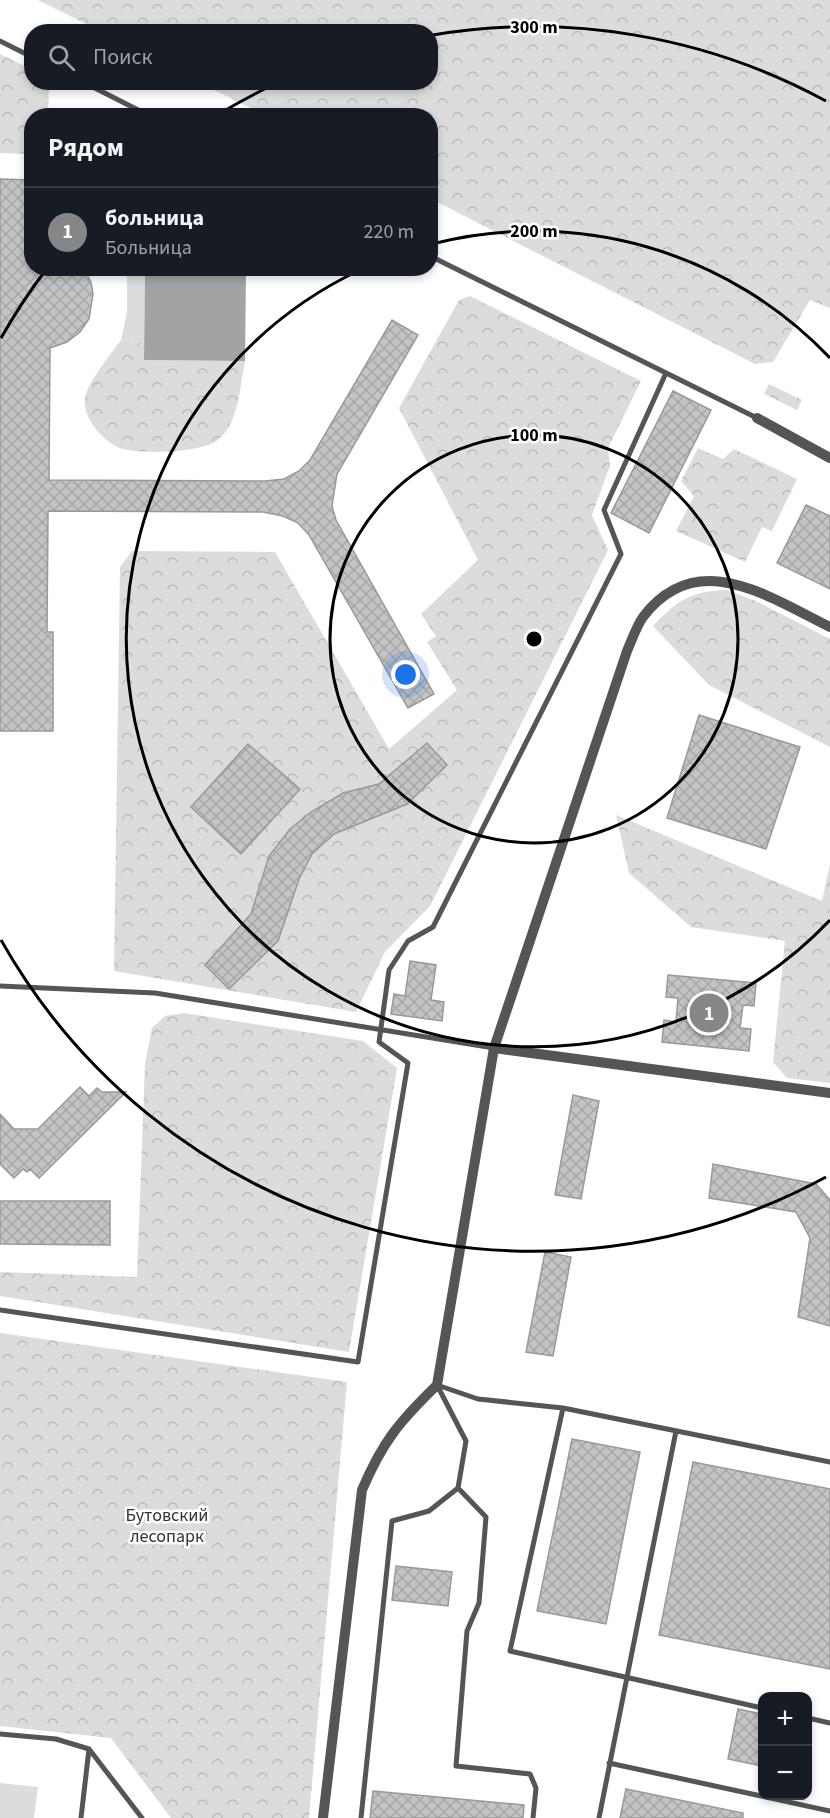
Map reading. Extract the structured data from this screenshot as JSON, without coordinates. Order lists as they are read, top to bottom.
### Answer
{
  "parks": ["Бутовский лесопарк"],
  "page": {
    "search": "Поиск",
    "heading": "Рядом",
    "list": [
      {
        "mark": "1",
        "name": "больница",
        "note": "Больница",
        "value": "220 m"
      }
    ],
    "pins": "1",
    "map_buttons": ["+", "−"]
  },
  "rings": ["300 m", "200 m", "100 m"]
}
